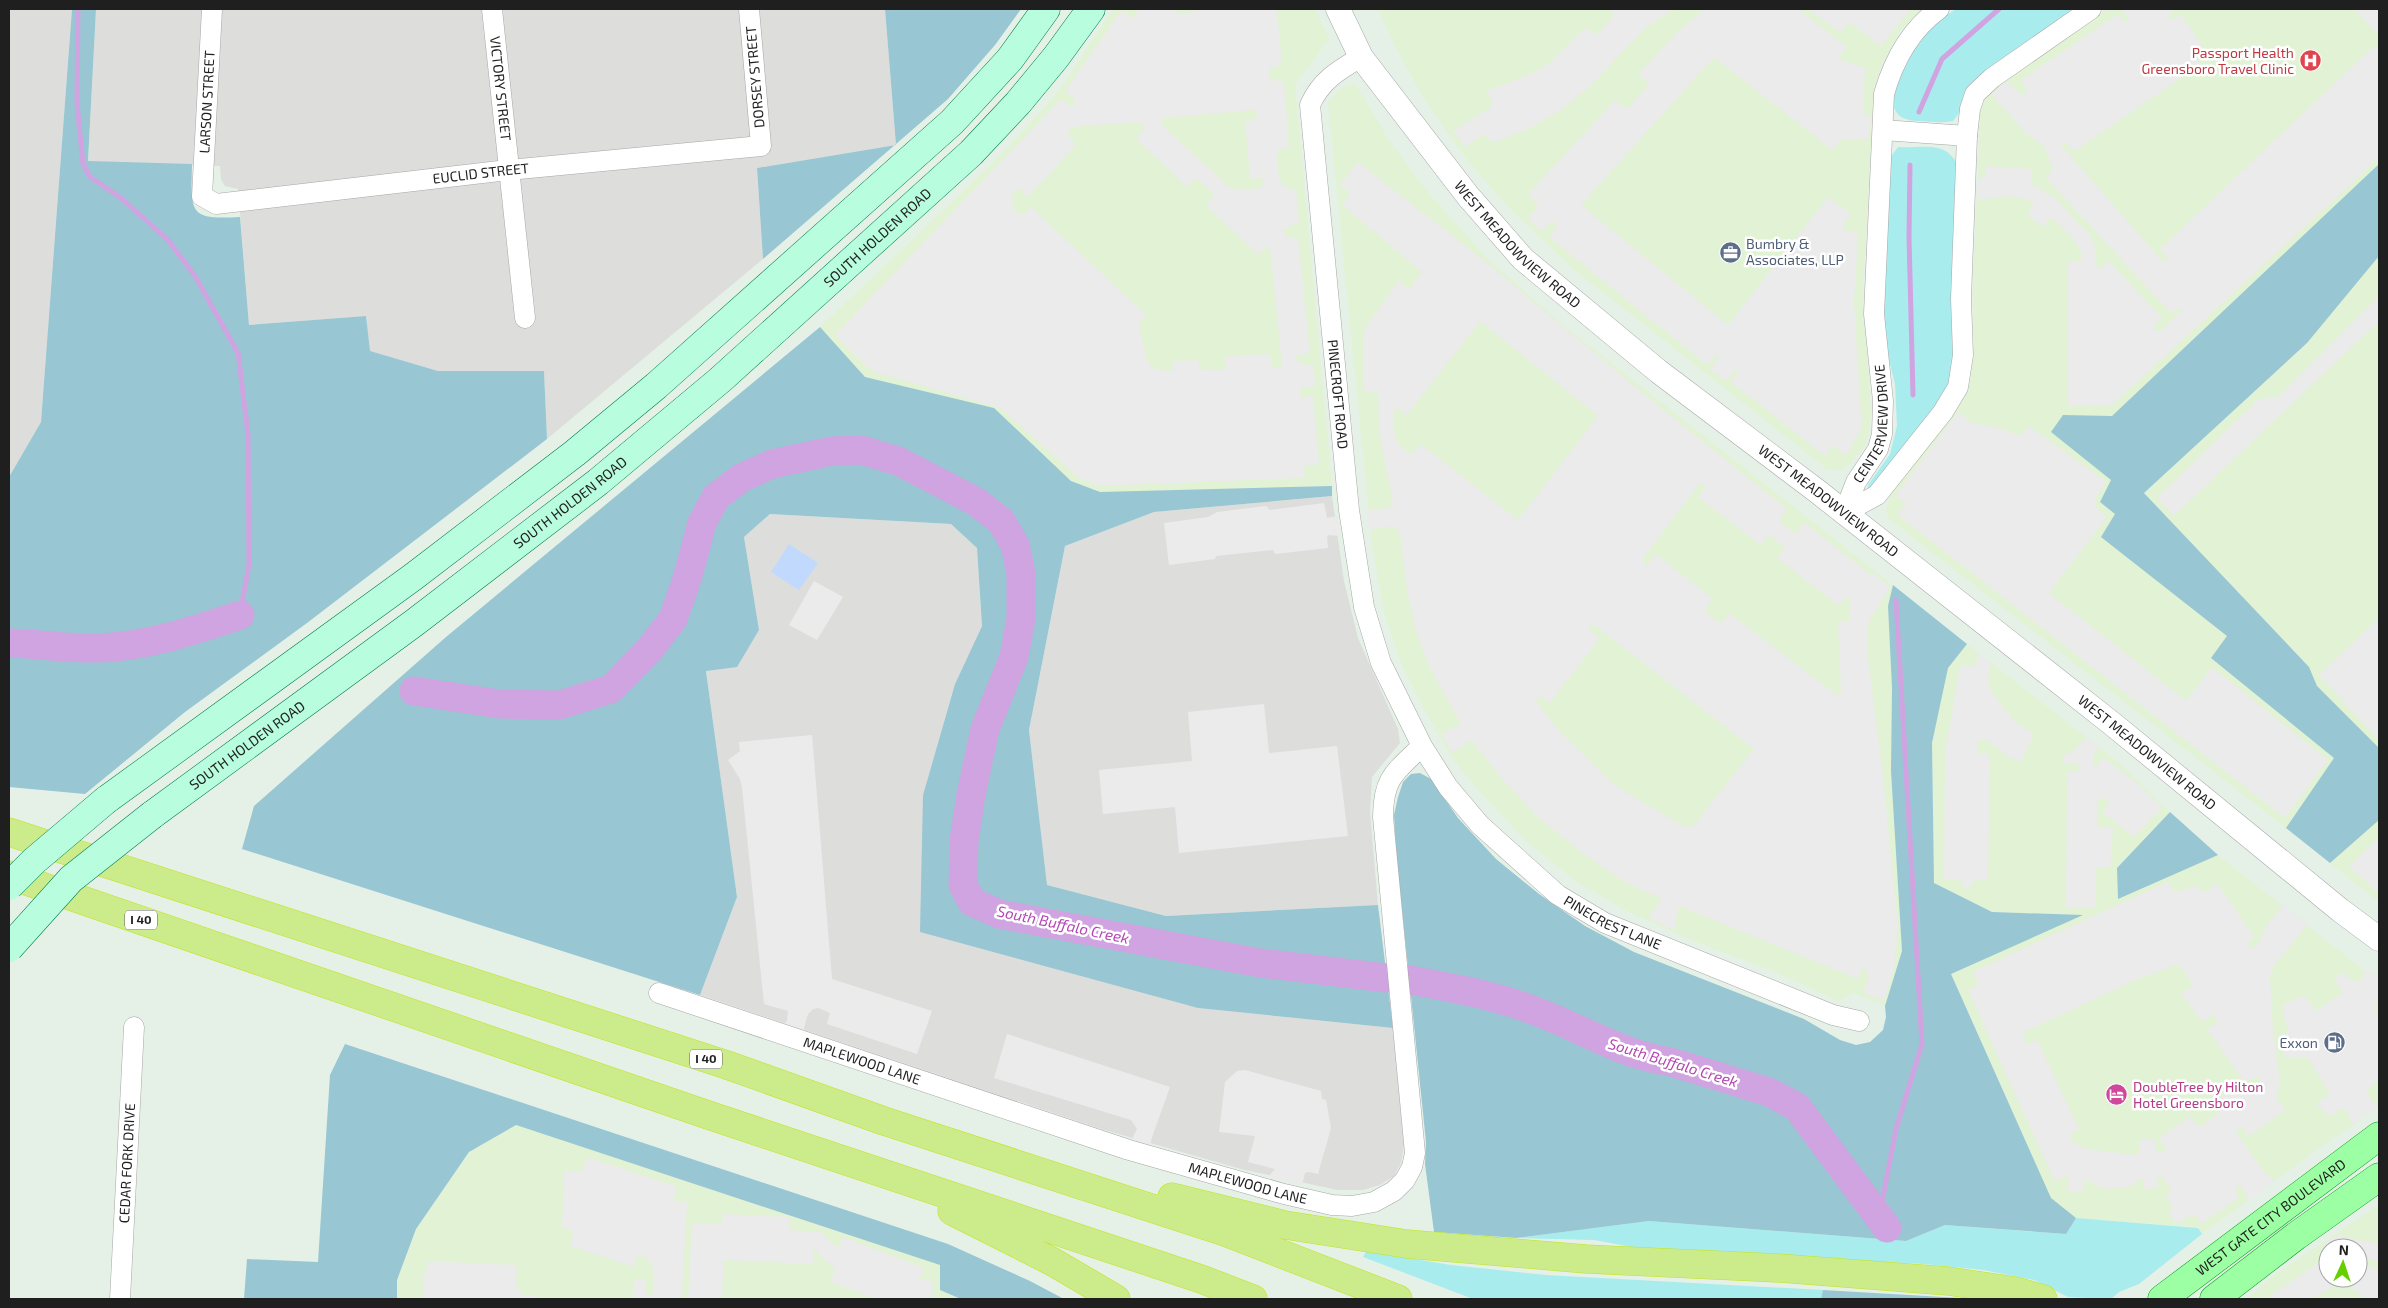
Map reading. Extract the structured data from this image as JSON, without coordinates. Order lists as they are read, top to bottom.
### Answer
{
  "streets": {
    "highway": ["I 40"],
    "main road": ["SOUTH HOLDEN ROAD", "WEST GATE CITY BOULEVARD"],
    "street": [
      "DORSEY STREET",
      "VICTORY STREET",
      "LARSON STREET",
      "EUCLID STREET",
      "WEST MEADOWVIEW ROAD",
      "PINECROFT ROAD",
      "CENTERVIEW DRIVE",
      "PINECREST LANE",
      "MAPLEWOOD LANE",
      "CEDAR FORK DRIVE"
    ]
  },
  "crossings": [
    ["DORSEY STREET", "EUCLID STREET"],
    ["VICTORY STREET", "EUCLID STREET"],
    ["LARSON STREET", "EUCLID STREET"],
    ["WEST MEADOWVIEW ROAD", "PINECROFT ROAD"],
    ["WEST MEADOWVIEW ROAD", "CENTERVIEW DRIVE"],
    ["PINECROFT ROAD", "PINECREST LANE"],
    ["PINECROFT ROAD", "MAPLEWOOD LANE"],
    ["PINECREST LANE", "MAPLEWOOD LANE"]
  ],
  "water": ["South Buffalo Creek"],
  "places": {
    "hospital": ["Passport Health Greensboro Travel Clinic"],
    "office": ["Bumbry & Associates, LLP"],
    "fuel station": ["Exxon"],
    "hotel": ["DoubleTree by Hilton Hotel Greensboro"]
  },
  "north": "top"
}
